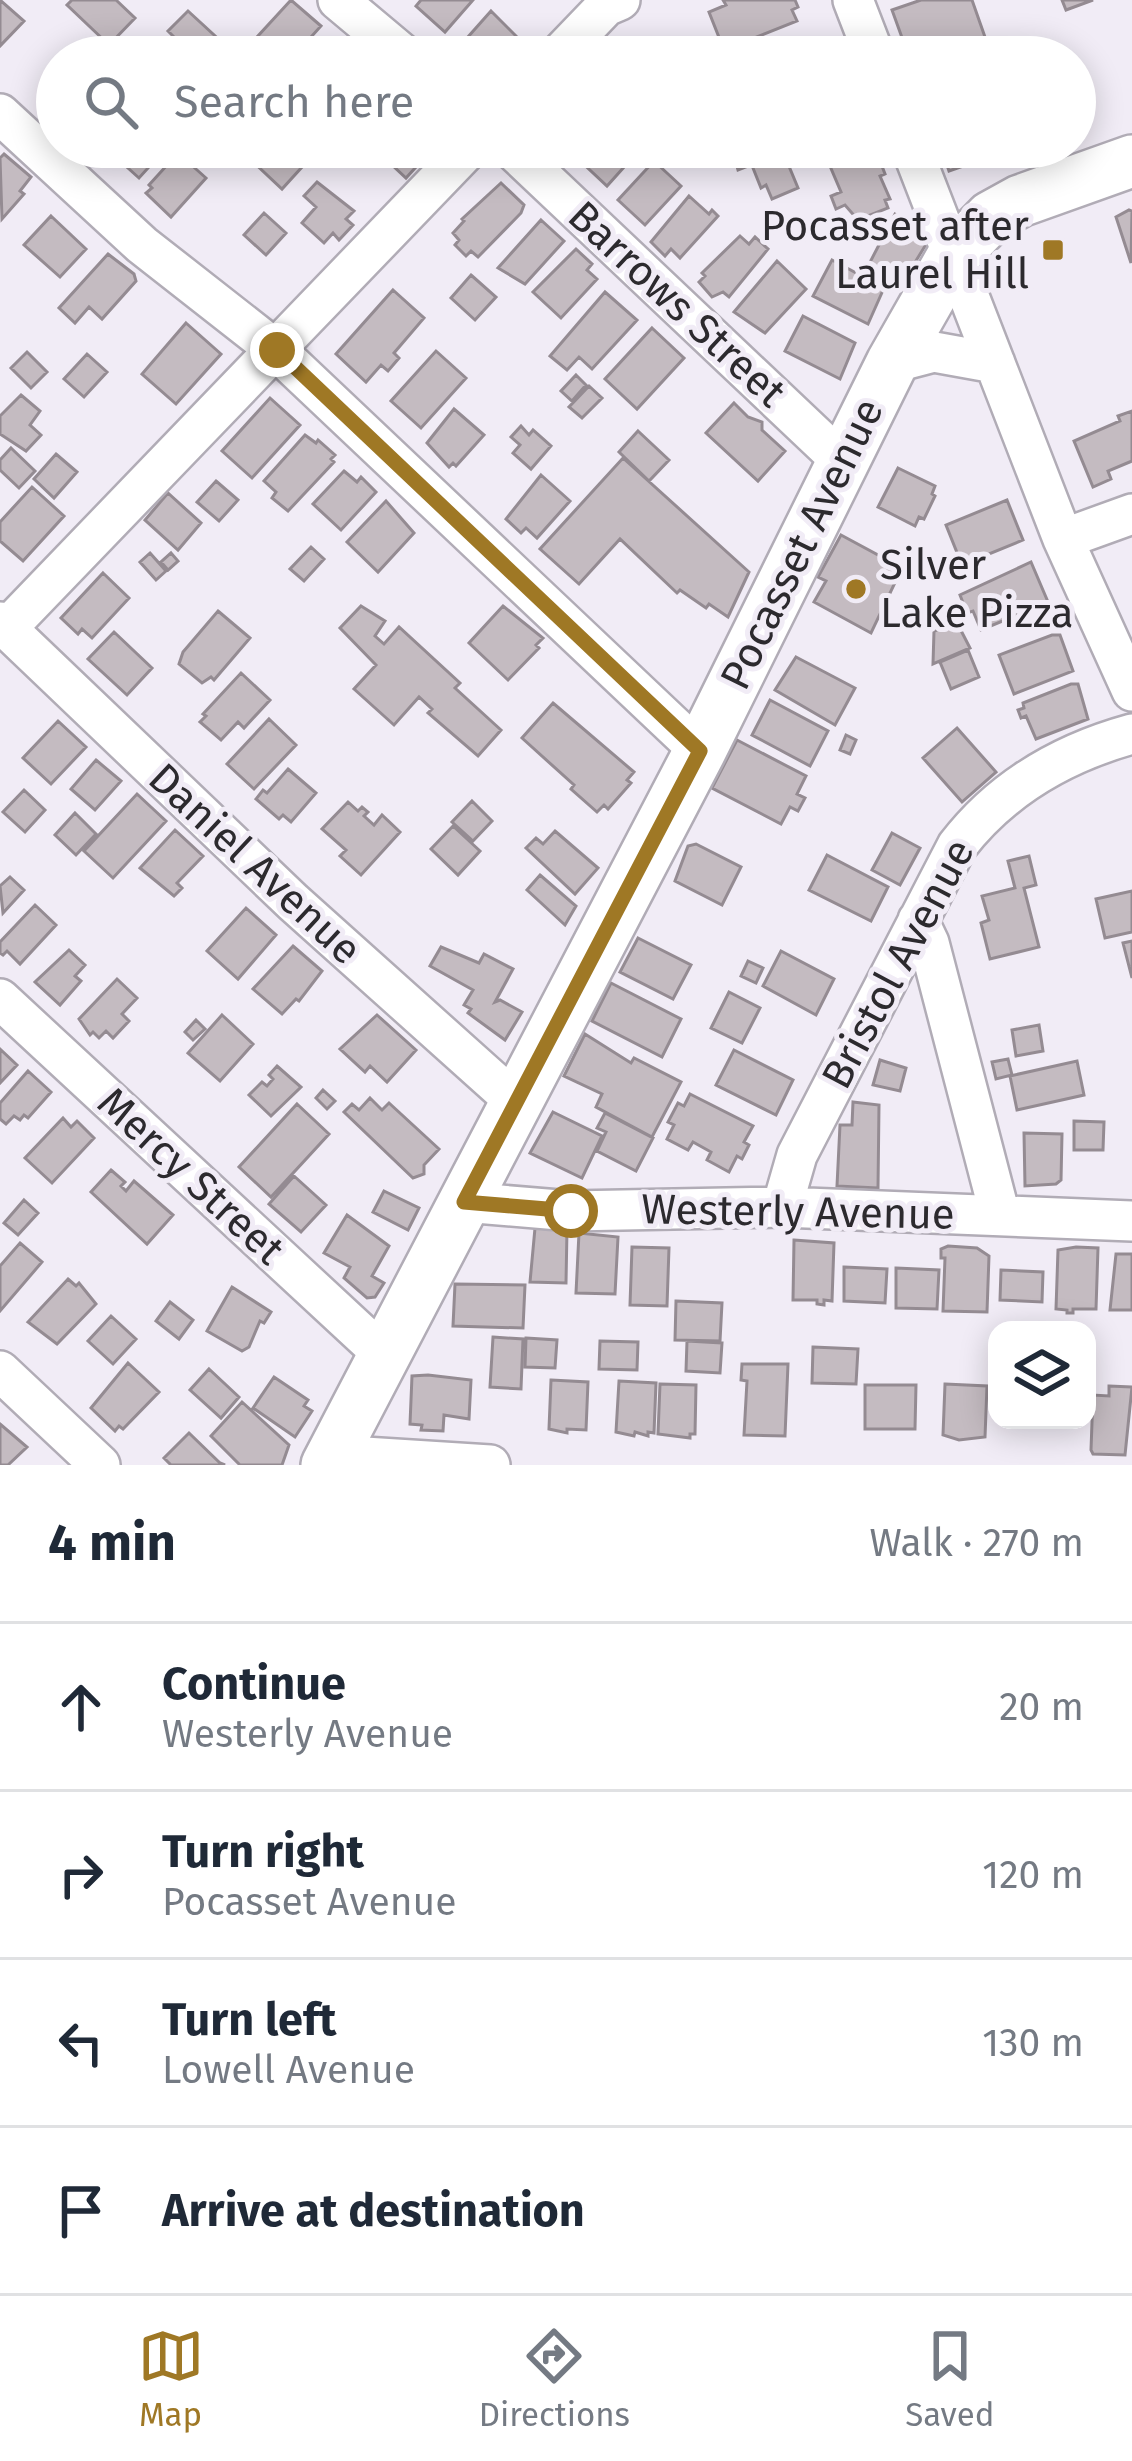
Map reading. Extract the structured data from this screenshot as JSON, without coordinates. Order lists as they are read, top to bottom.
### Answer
{
  "streets": {
    "main road": ["Pocasset Avenue"],
    "street": [
      "Barrows Street",
      "Daniel Avenue",
      "Bristol Avenue",
      "Mercy Street",
      "Westerly Avenue"
    ]
  },
  "crossings": [
    ["Barrows Street", "Pocasset Avenue"],
    ["Pocasset Avenue", "Daniel Avenue"],
    ["Pocasset Avenue", "Mercy Street"],
    ["Pocasset Avenue", "Westerly Avenue"],
    ["Bristol Avenue", "Westerly Avenue"]
  ],
  "places": {
    "transit": ["Pocasset after Laurel Hill"],
    "other": ["Silver Lake Pizza"]
  },
  "page": {
    "search": "Search here",
    "heading": ["4 min", "Walk · 270 m"],
    "list": [
      ["Continue", "Westerly Avenue", "20 m"],
      ["Turn right", "Pocasset Avenue", "120 m"],
      ["Turn left", "Lowell Avenue", "130 m"],
      "Arrive at destination"
    ],
    "nav": ["Map", "Directions", "Saved"]
  }
}
